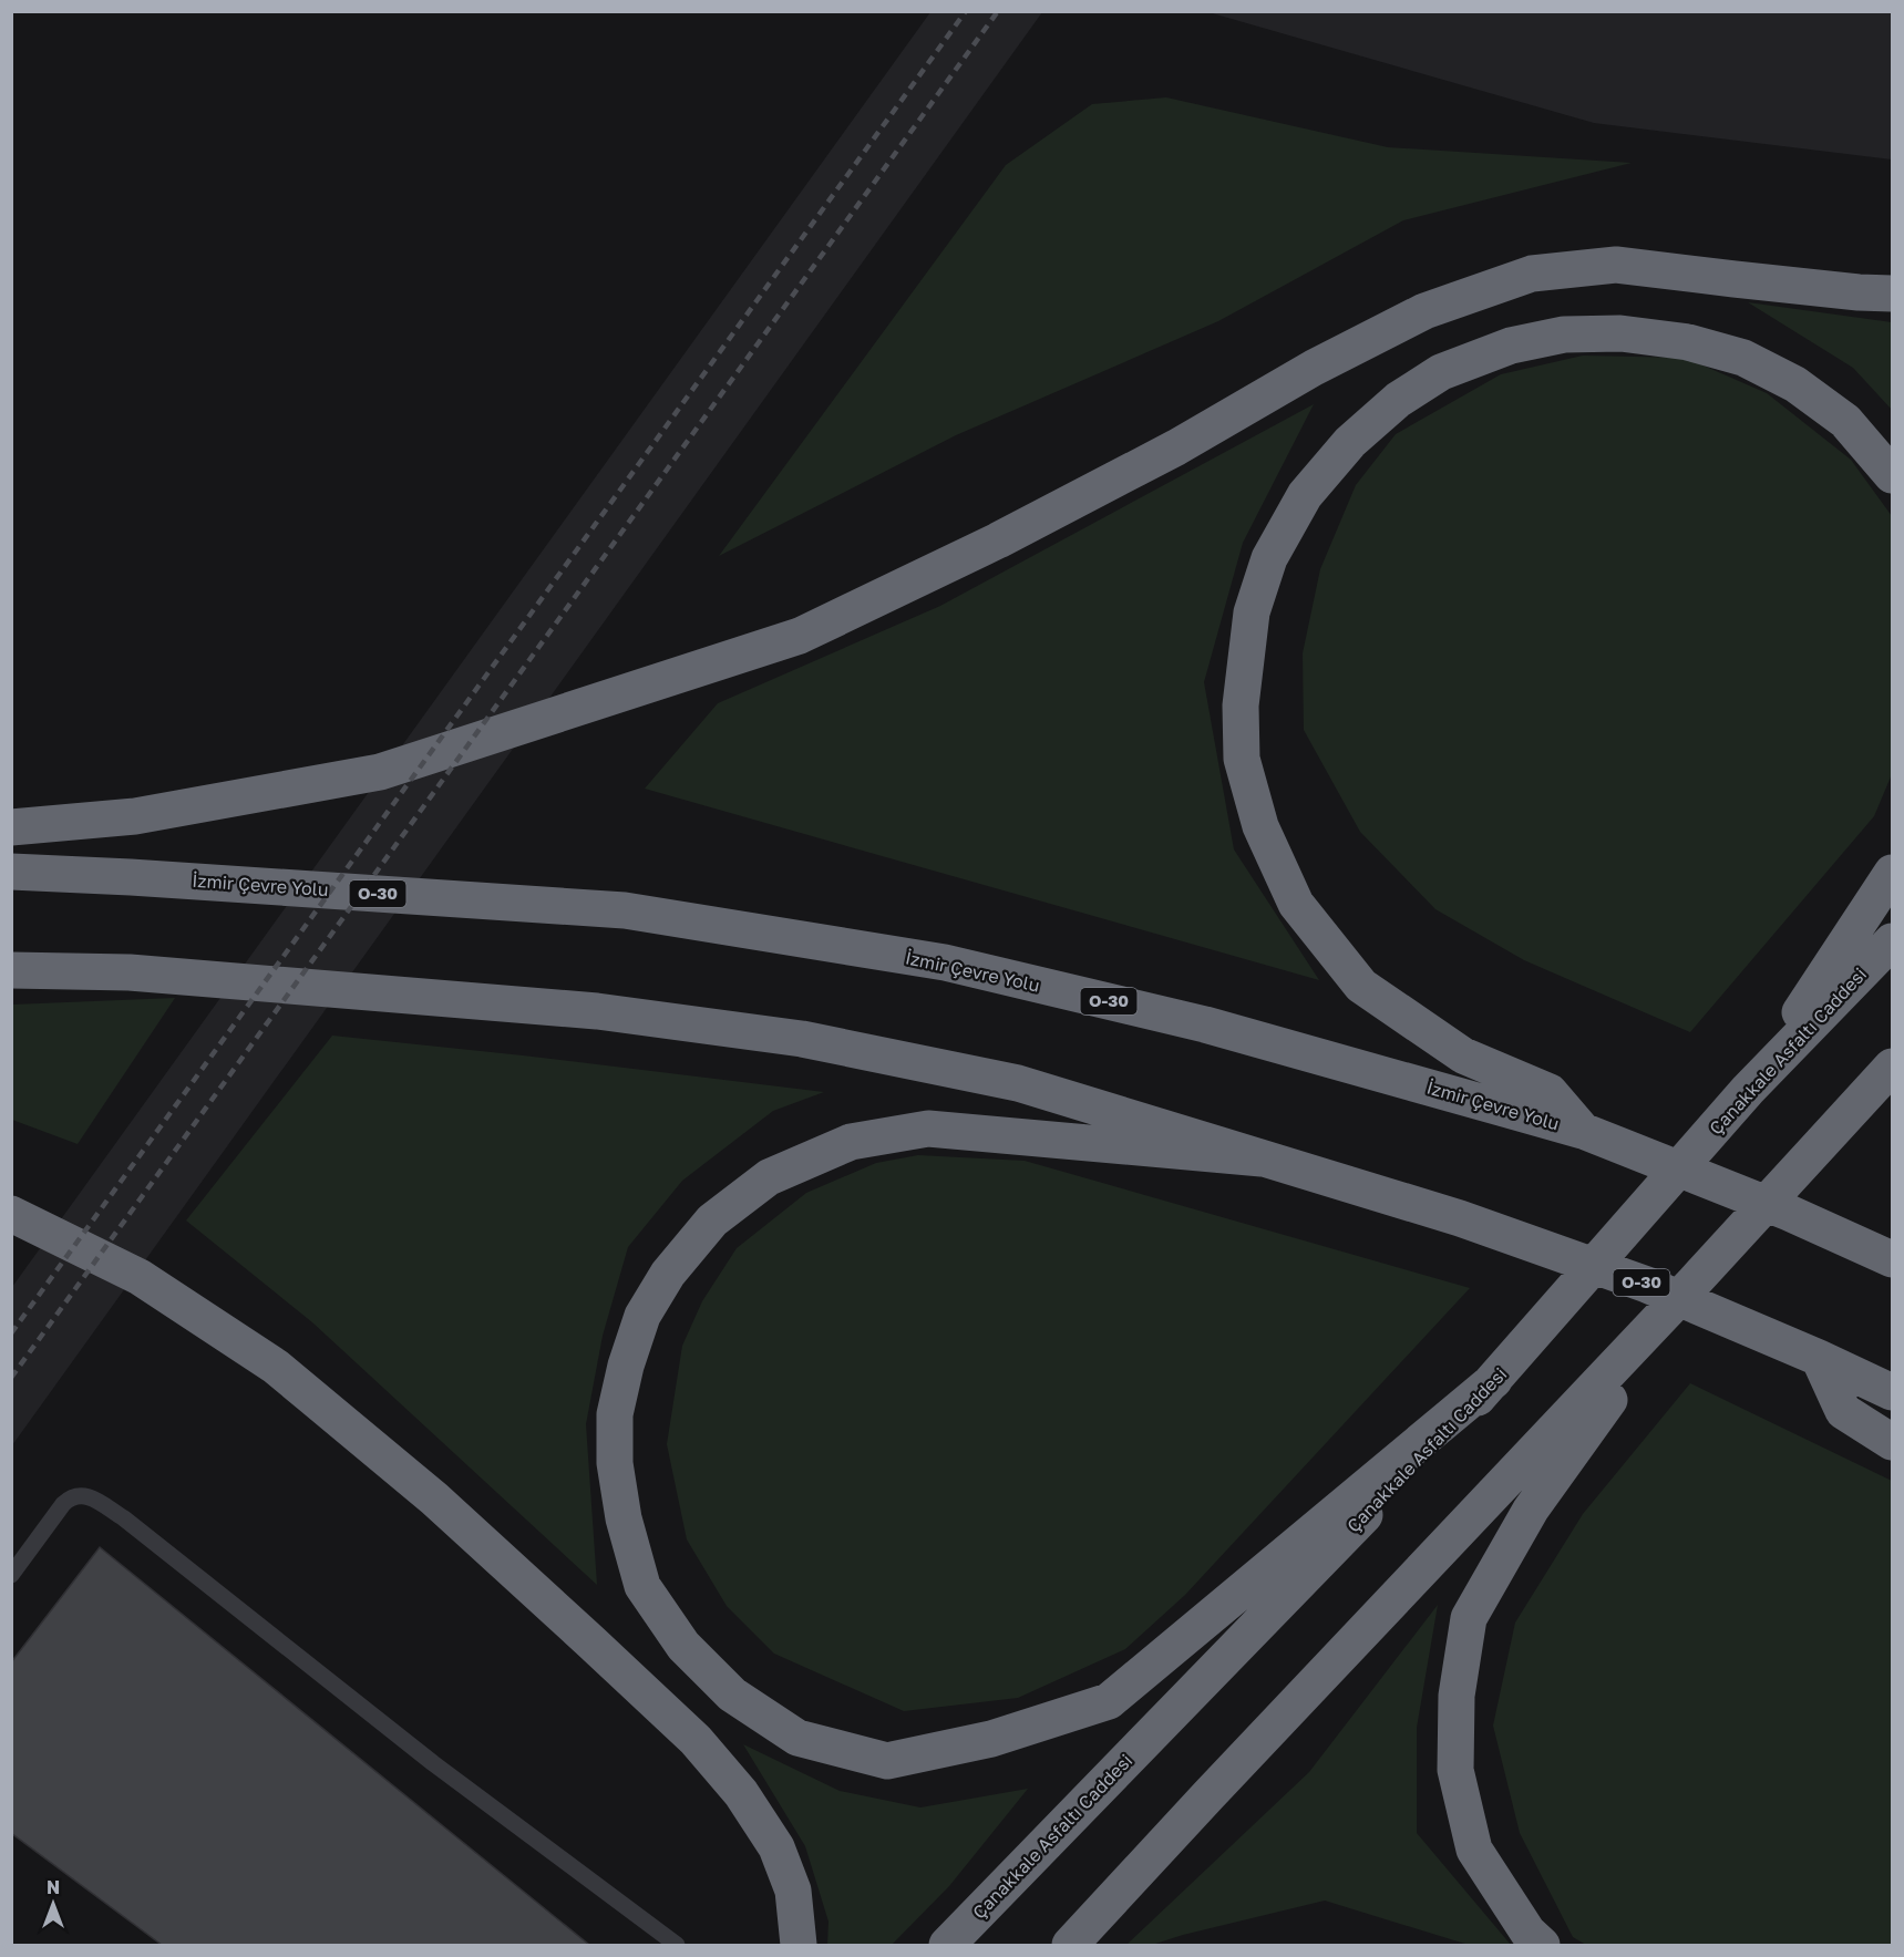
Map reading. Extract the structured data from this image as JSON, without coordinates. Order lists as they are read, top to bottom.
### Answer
{
  "streets": {
    "highway": ["İzmir Çevre Yolu", "O-30", "Çanakkale Asfaltı Caddesi"]
  },
  "north": "top"
}
